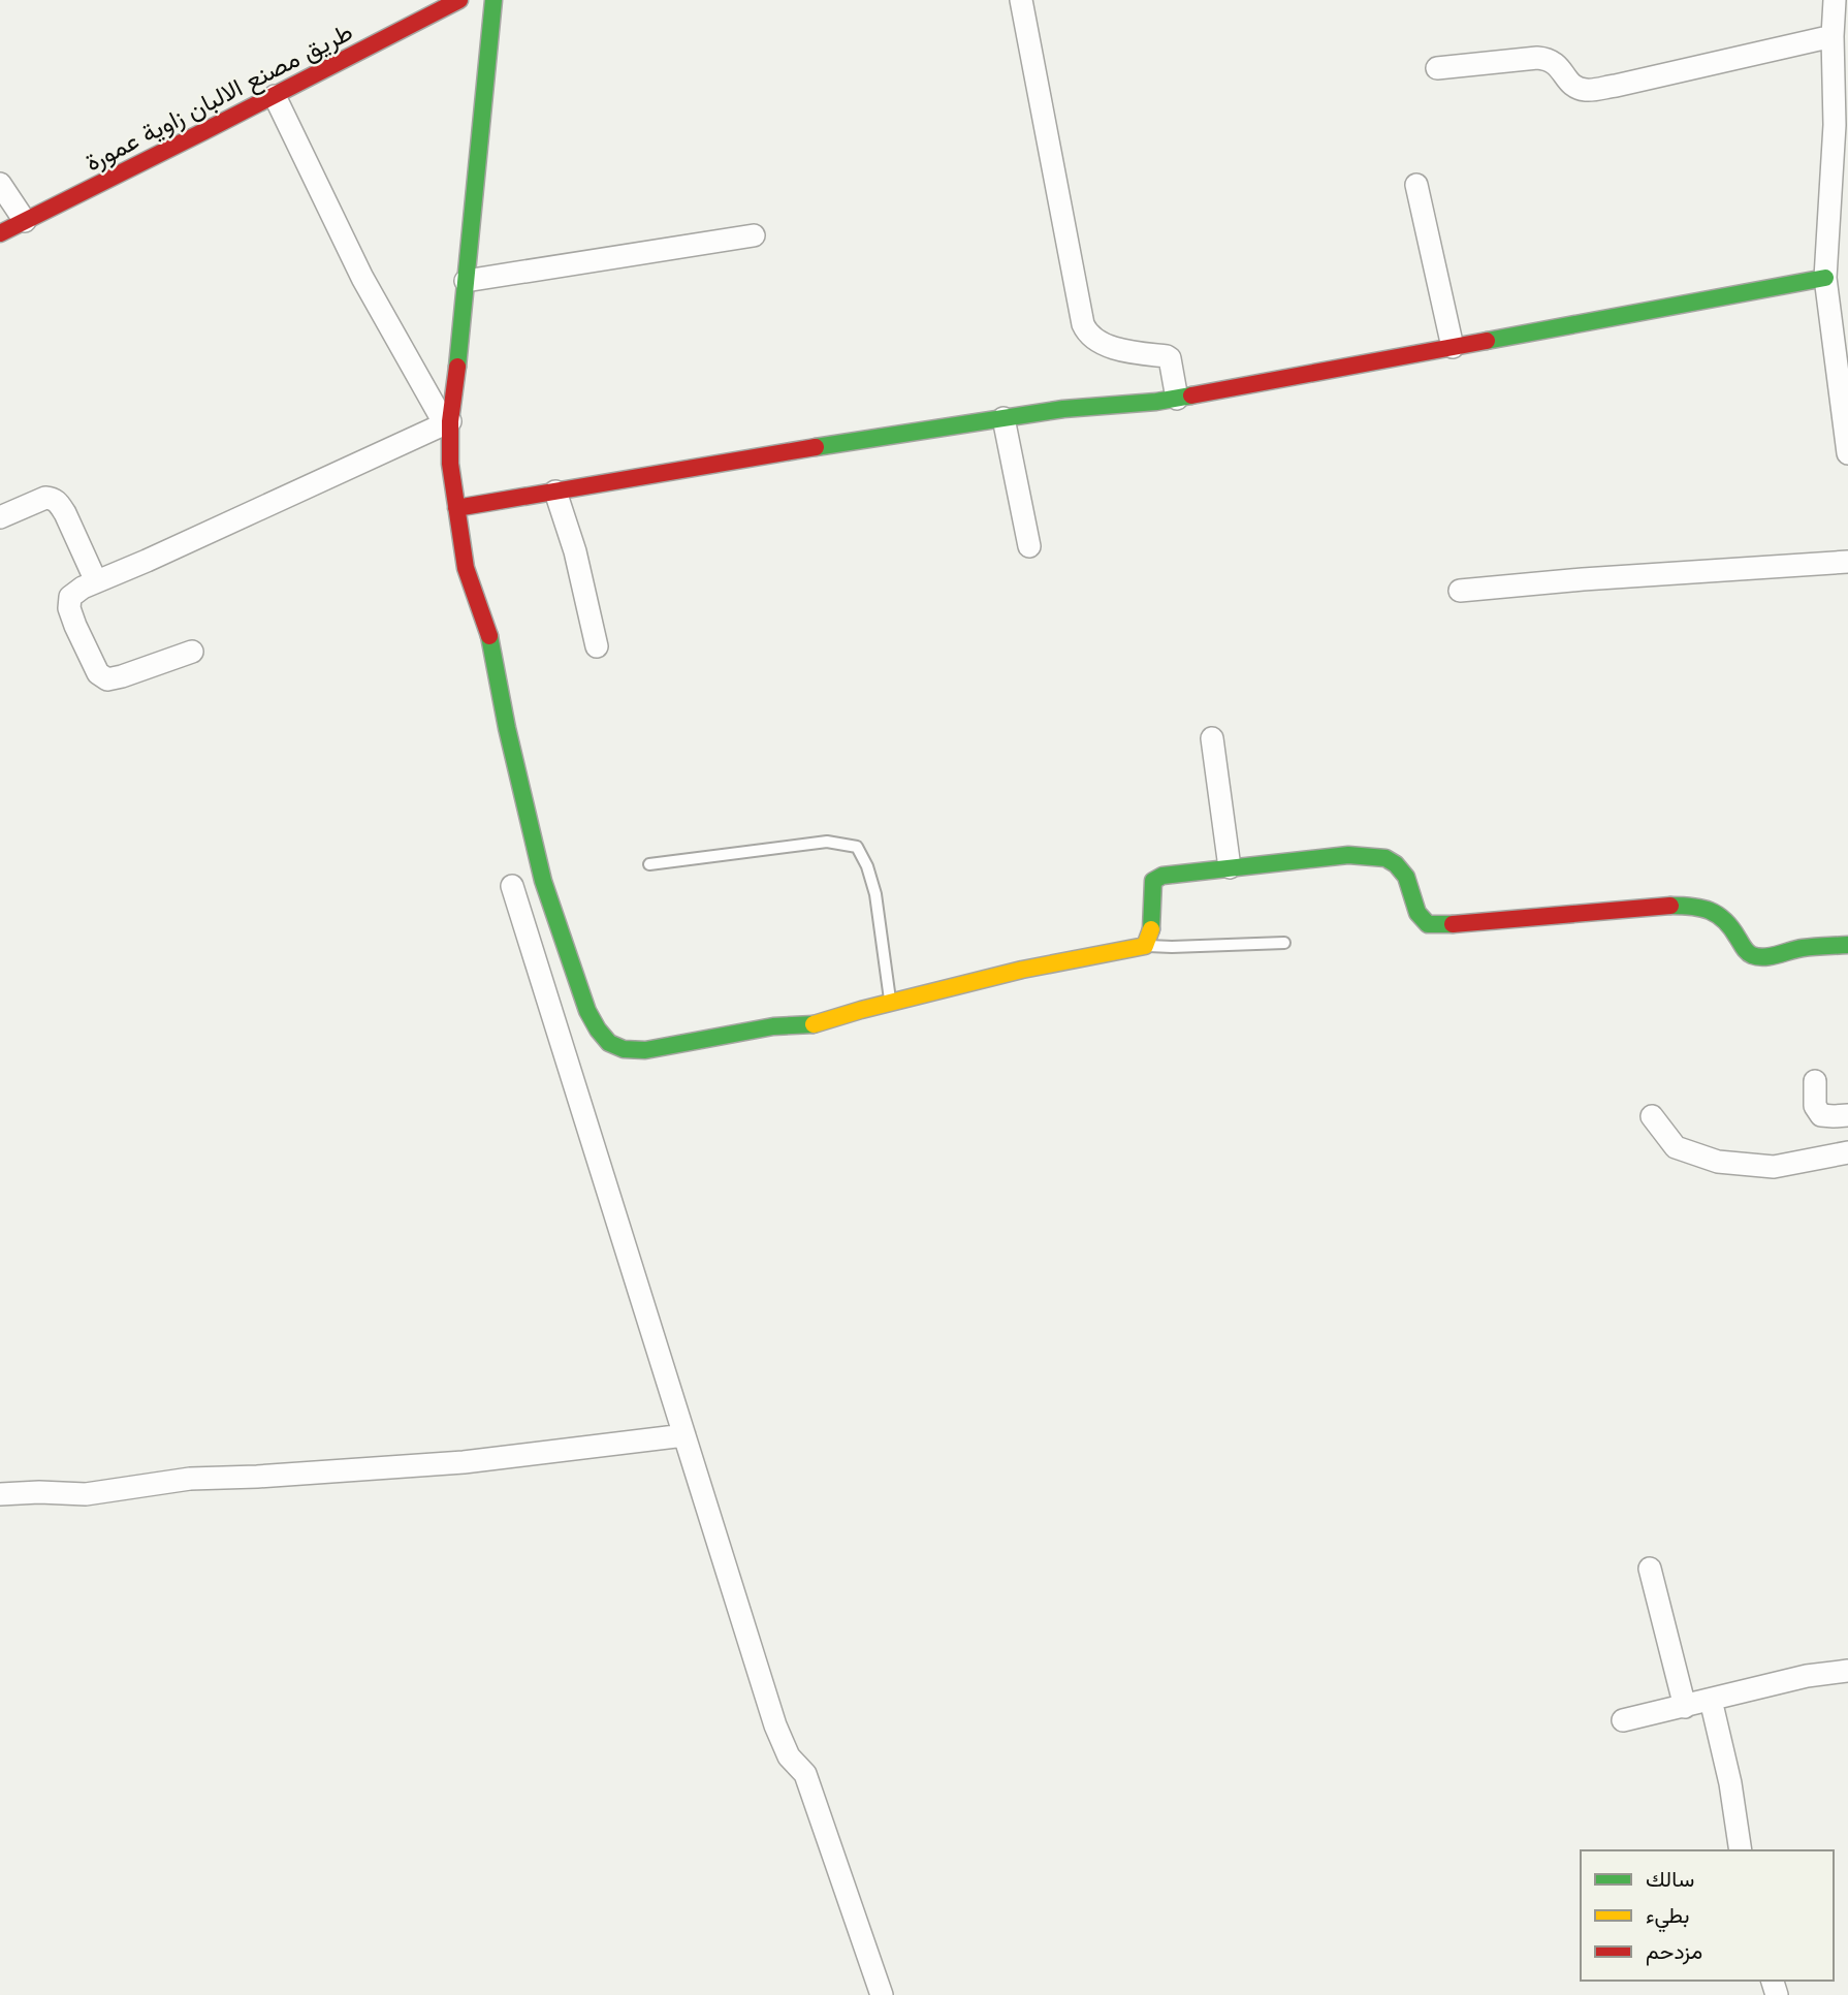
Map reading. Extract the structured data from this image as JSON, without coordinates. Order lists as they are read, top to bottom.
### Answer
{
  "streets": {
    "street": ["طريق مصنع الالبان زاوية عمورة"]
  },
  "legend": ["سالك", "بطيء", "مزدحم"]
}
